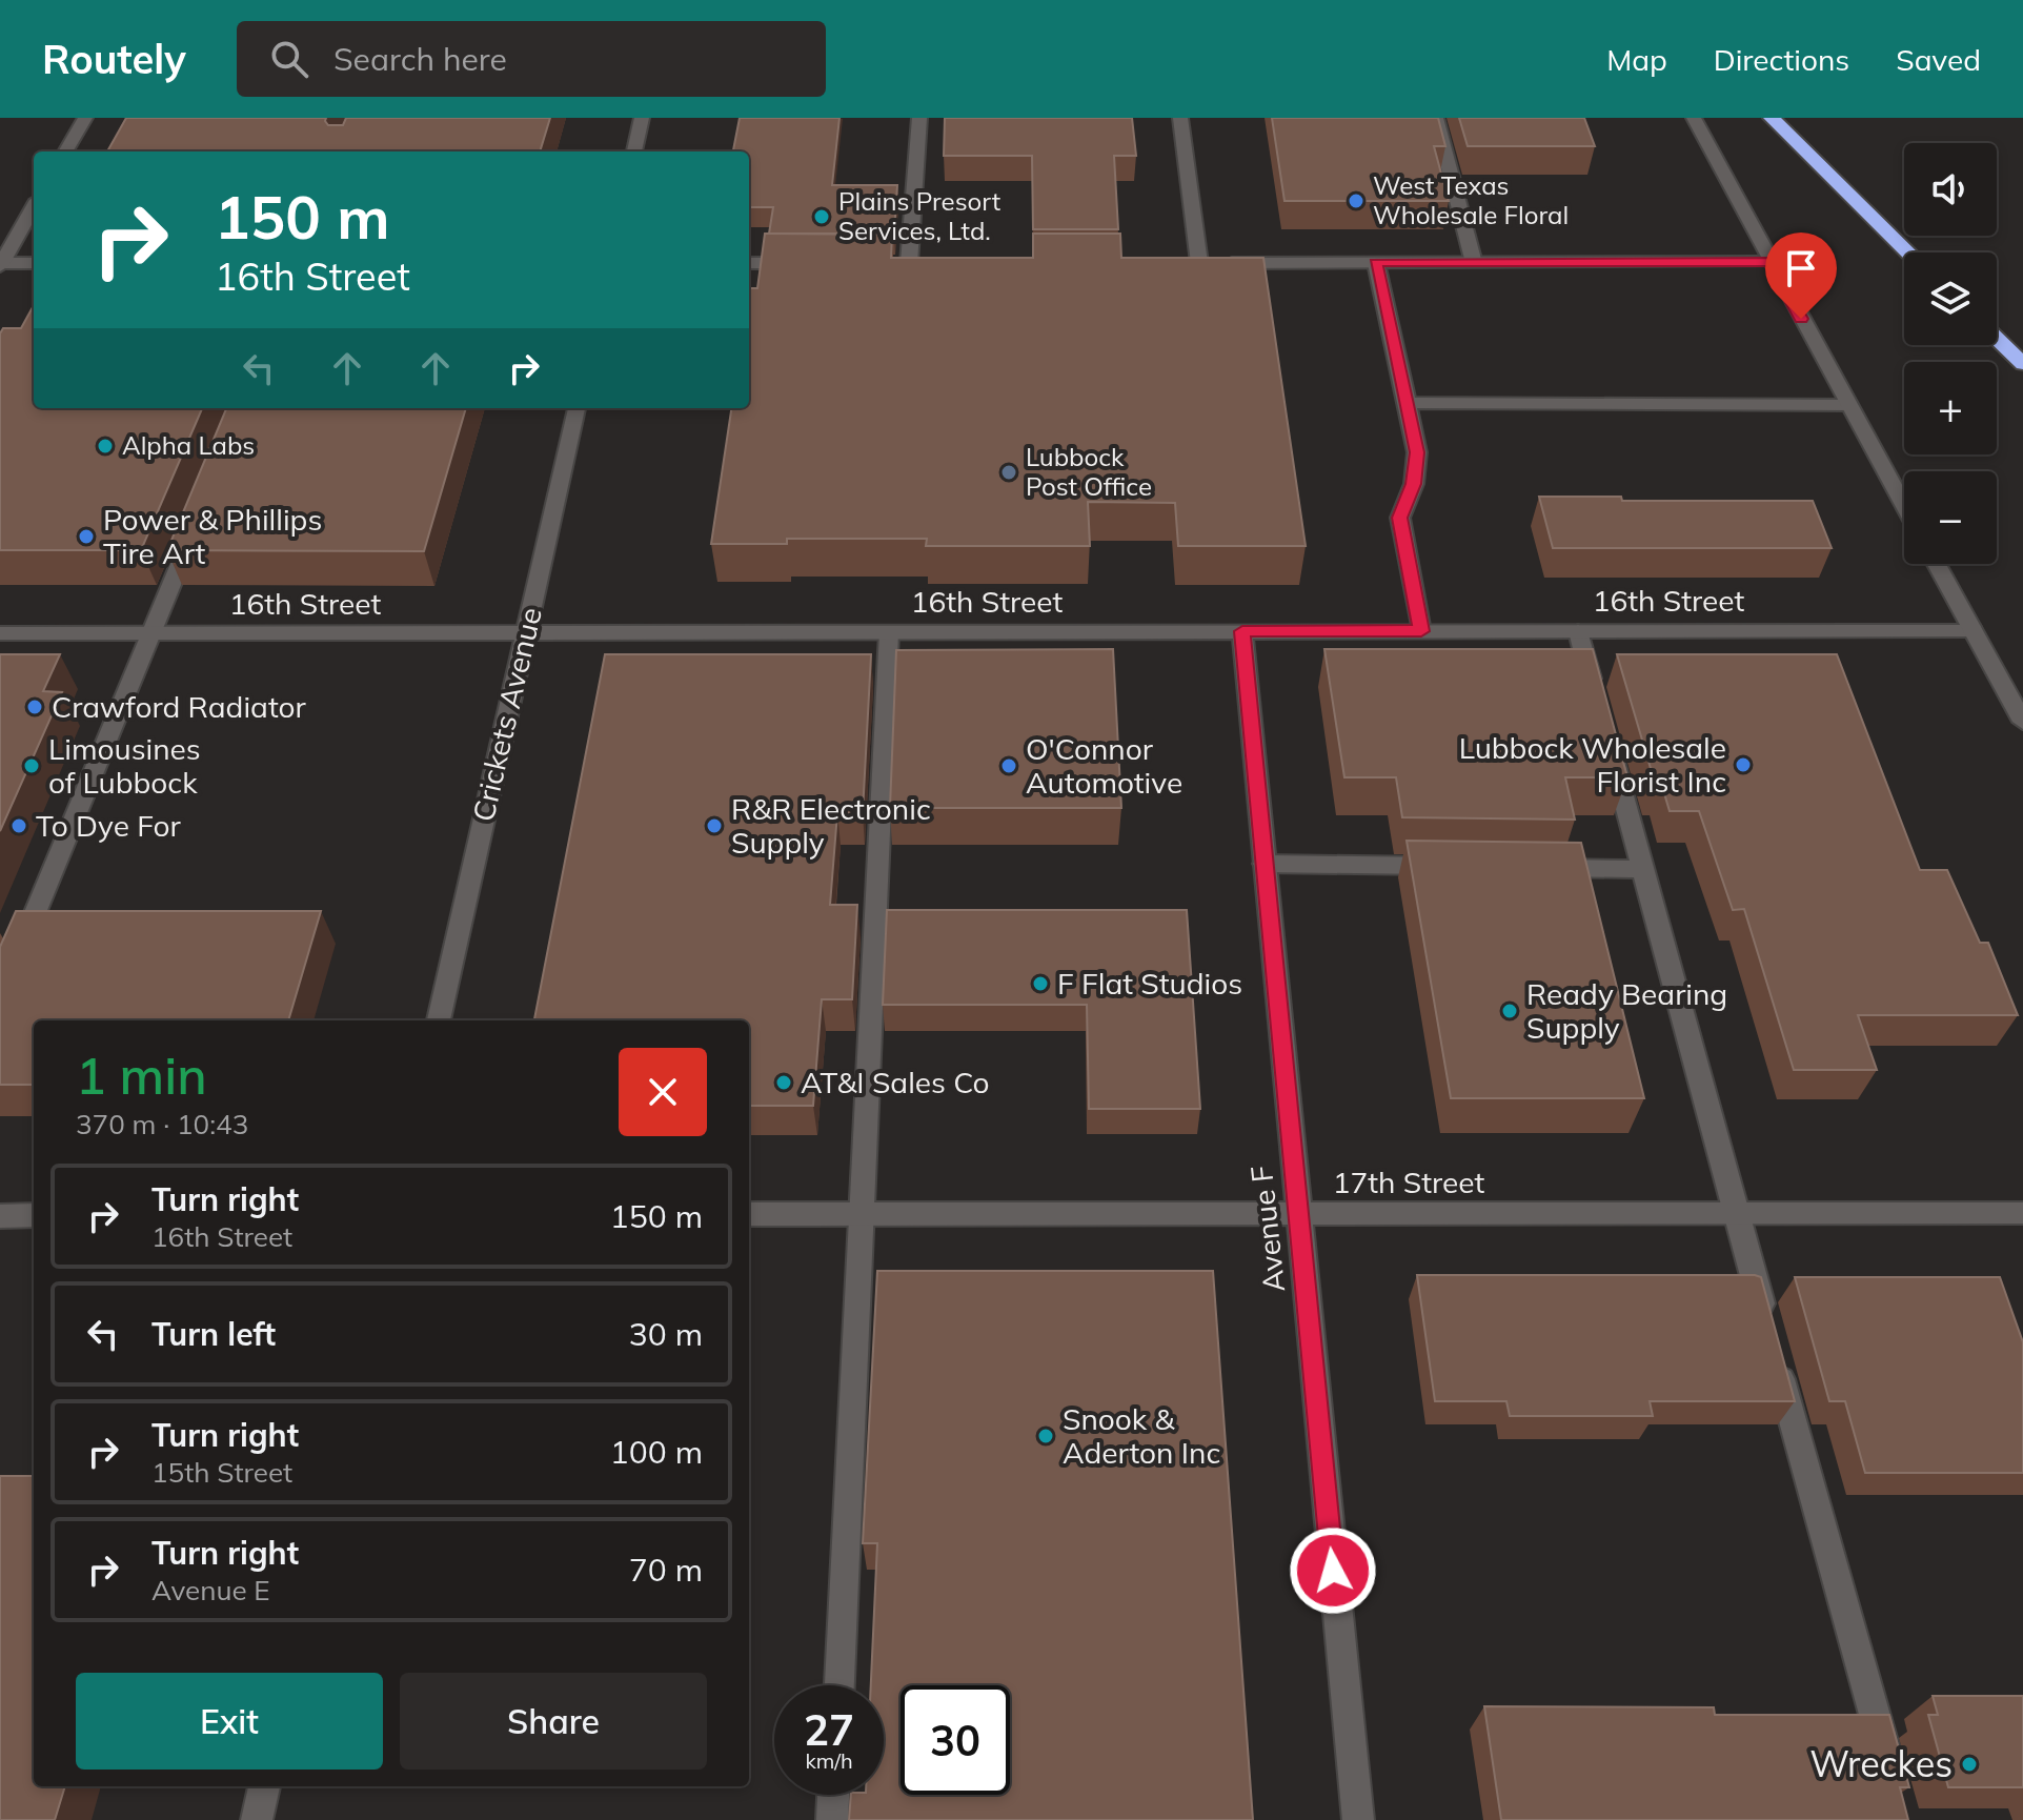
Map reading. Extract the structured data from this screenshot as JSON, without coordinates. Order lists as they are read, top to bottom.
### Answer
{
  "streets": {
    "street": [
      "16th Street",
      "Crickets Avenue",
      "17th Street",
      "Avenue F"
    ]
  },
  "crossings": [
    ["16th Street", "Crickets Avenue"],
    ["16th Street", "Avenue F"],
    ["17th Street", "Avenue F"]
  ],
  "places": [
    "West Texas Wholesale Floral",
    "Plains Presort Services, Ltd.",
    "Alpha Labs",
    "Lubbock Post Office",
    "Power & Phillips Tire Art",
    "Crawford Radiator",
    "Lubbock Wholesale Florist Inc",
    "Limousines of Lubbock",
    "O'Connor Automotive",
    "To Dye For",
    "R&R Electronic Supply",
    "F Flat Studios",
    "Ready Bearing Supply",
    "AT&I Sales Co",
    "Snook & Aderton Inc",
    "Wreckes"
  ],
  "page": {
    "header": "Routely",
    "search": "Search here",
    "nav": ["Map", "Directions", "Saved"],
    "map_buttons": ["+", "−"],
    "turn": ["150 m", "16th Street"],
    "heading": ["1 min", "370 m · 10:43"],
    "list": [
      {
        "name": "Turn right",
        "note": "16th Street",
        "value": "150 m"
      },
      {
        "name": "Turn left",
        "value": "30 m"
      },
      {
        "name": "Turn right",
        "note": "15th Street",
        "value": "100 m"
      },
      {
        "name": "Turn right",
        "note": "Avenue E",
        "value": "70 m"
      }
    ],
    "buttons": ["Exit", "Share"],
    "speed": "27 km/h",
    "limit": "30"
  }
}
